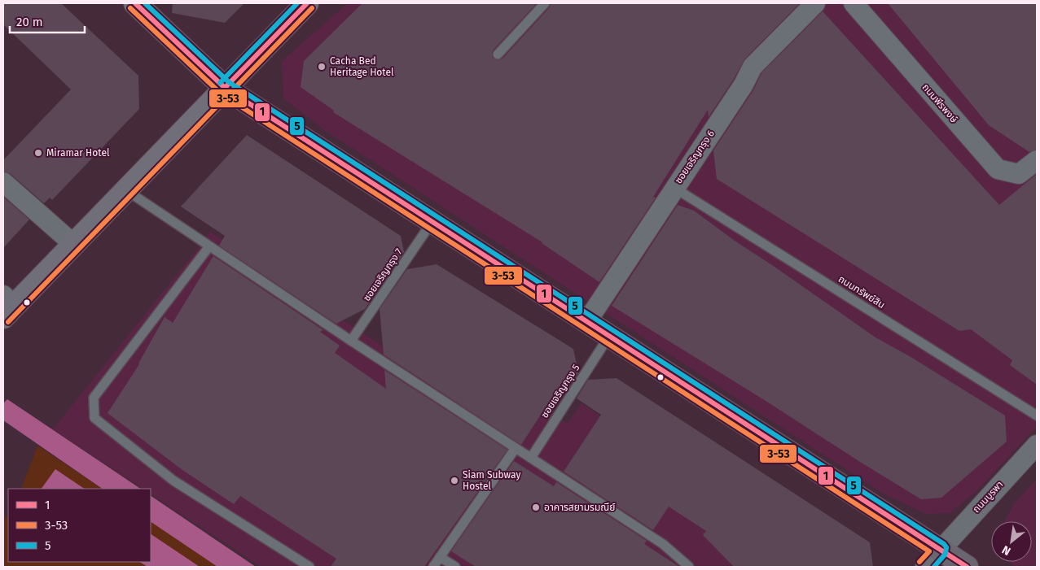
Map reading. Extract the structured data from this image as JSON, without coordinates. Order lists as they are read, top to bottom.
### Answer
{
  "streets": {
    "street": ["ถนนพีรพงษ์", "ซอยเจริญกรุง 6", "ถนนบูรพา"],
    "lane": ["ซอยเจริญกรุง 7", "ถนนทรัพย์สิน", "ซอยเจริญกรุง 5"]
  },
  "crossings": [
    ["ซอยเจริญกรุง 6", "ถนนทรัพย์สิน"]
  ],
  "places": [
    "Cacha Bed Heritage Hotel",
    "Miramar Hotel",
    "Siam Subway Hostel",
    "อาคารสยามรมณีย์"
  ],
  "lines": ["transit line 1", "transit line 5", "transit line 3-53"],
  "legend": ["1", "3-53", "5"],
  "scale_bar": "20 m",
  "north": "bottom left"
}
